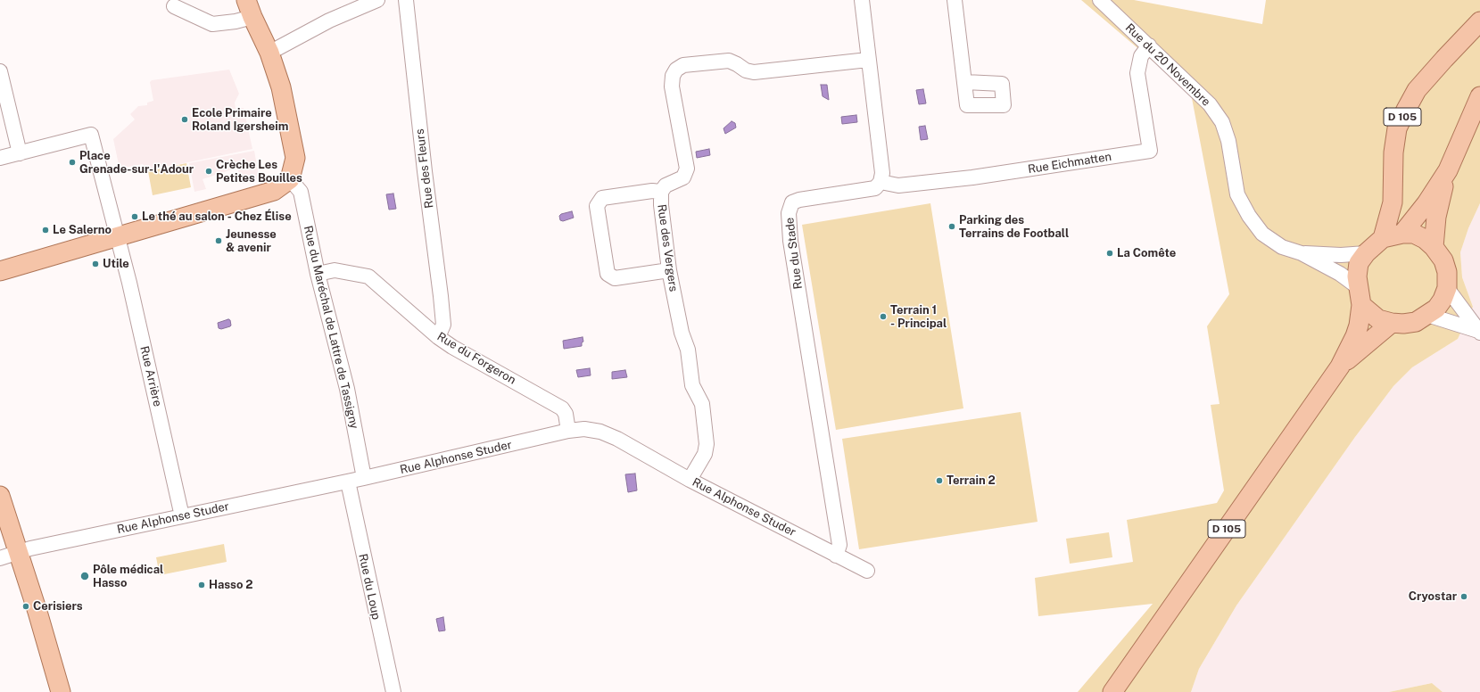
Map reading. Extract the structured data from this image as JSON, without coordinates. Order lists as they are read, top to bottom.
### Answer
{
  "streets": {
    "main road": ["D 105"],
    "street": [
      "Rue du 20 Novembre",
      "Rue Eichmatten",
      "Rue des Fleurs",
      "Rue des Vergers",
      "Rue du Stade",
      "Rue du Maréchal de Lattre de Tassigny",
      "Rue du Forgeron",
      "Rue Arrière",
      "Rue Alphonse Studer",
      "Rue du Loup"
    ]
  },
  "crossings": [
    ["Rue du 20 Novembre", "D 105"],
    ["Rue du 20 Novembre", "Rue Eichmatten"],
    ["Rue Eichmatten", "Rue du Stade"],
    ["Rue des Fleurs", "Rue du Forgeron"],
    ["Rue des Vergers", "Rue Alphonse Studer"],
    ["Rue du Stade", "Rue Alphonse Studer"],
    ["Rue du Maréchal de Lattre de Tassigny", "Rue du Forgeron"],
    ["Rue du Maréchal de Lattre de Tassigny", "Rue Alphonse Studer"],
    ["Rue du Forgeron", "Rue Alphonse Studer"],
    ["Rue Arrière", "Rue Alphonse Studer"],
    ["Rue Alphonse Studer", "Rue du Loup"]
  ],
  "places": [
    "Ecole Primaire Roland Igersheim",
    "Place Grenade-sur-l'Adour",
    "Crèche Les Petites Bouilles",
    "Le thé au salon - Chez Élise",
    "Parking des Terrains de Football",
    "Le Salerno",
    "Jeunesse & avenir",
    "La Comête",
    "Utile",
    "Terrain 1 - Principal",
    "Terrain 2",
    "Pôle médical Hasso",
    "Hasso 2",
    "Cryostar",
    "Cerisiers"
  ]
}
